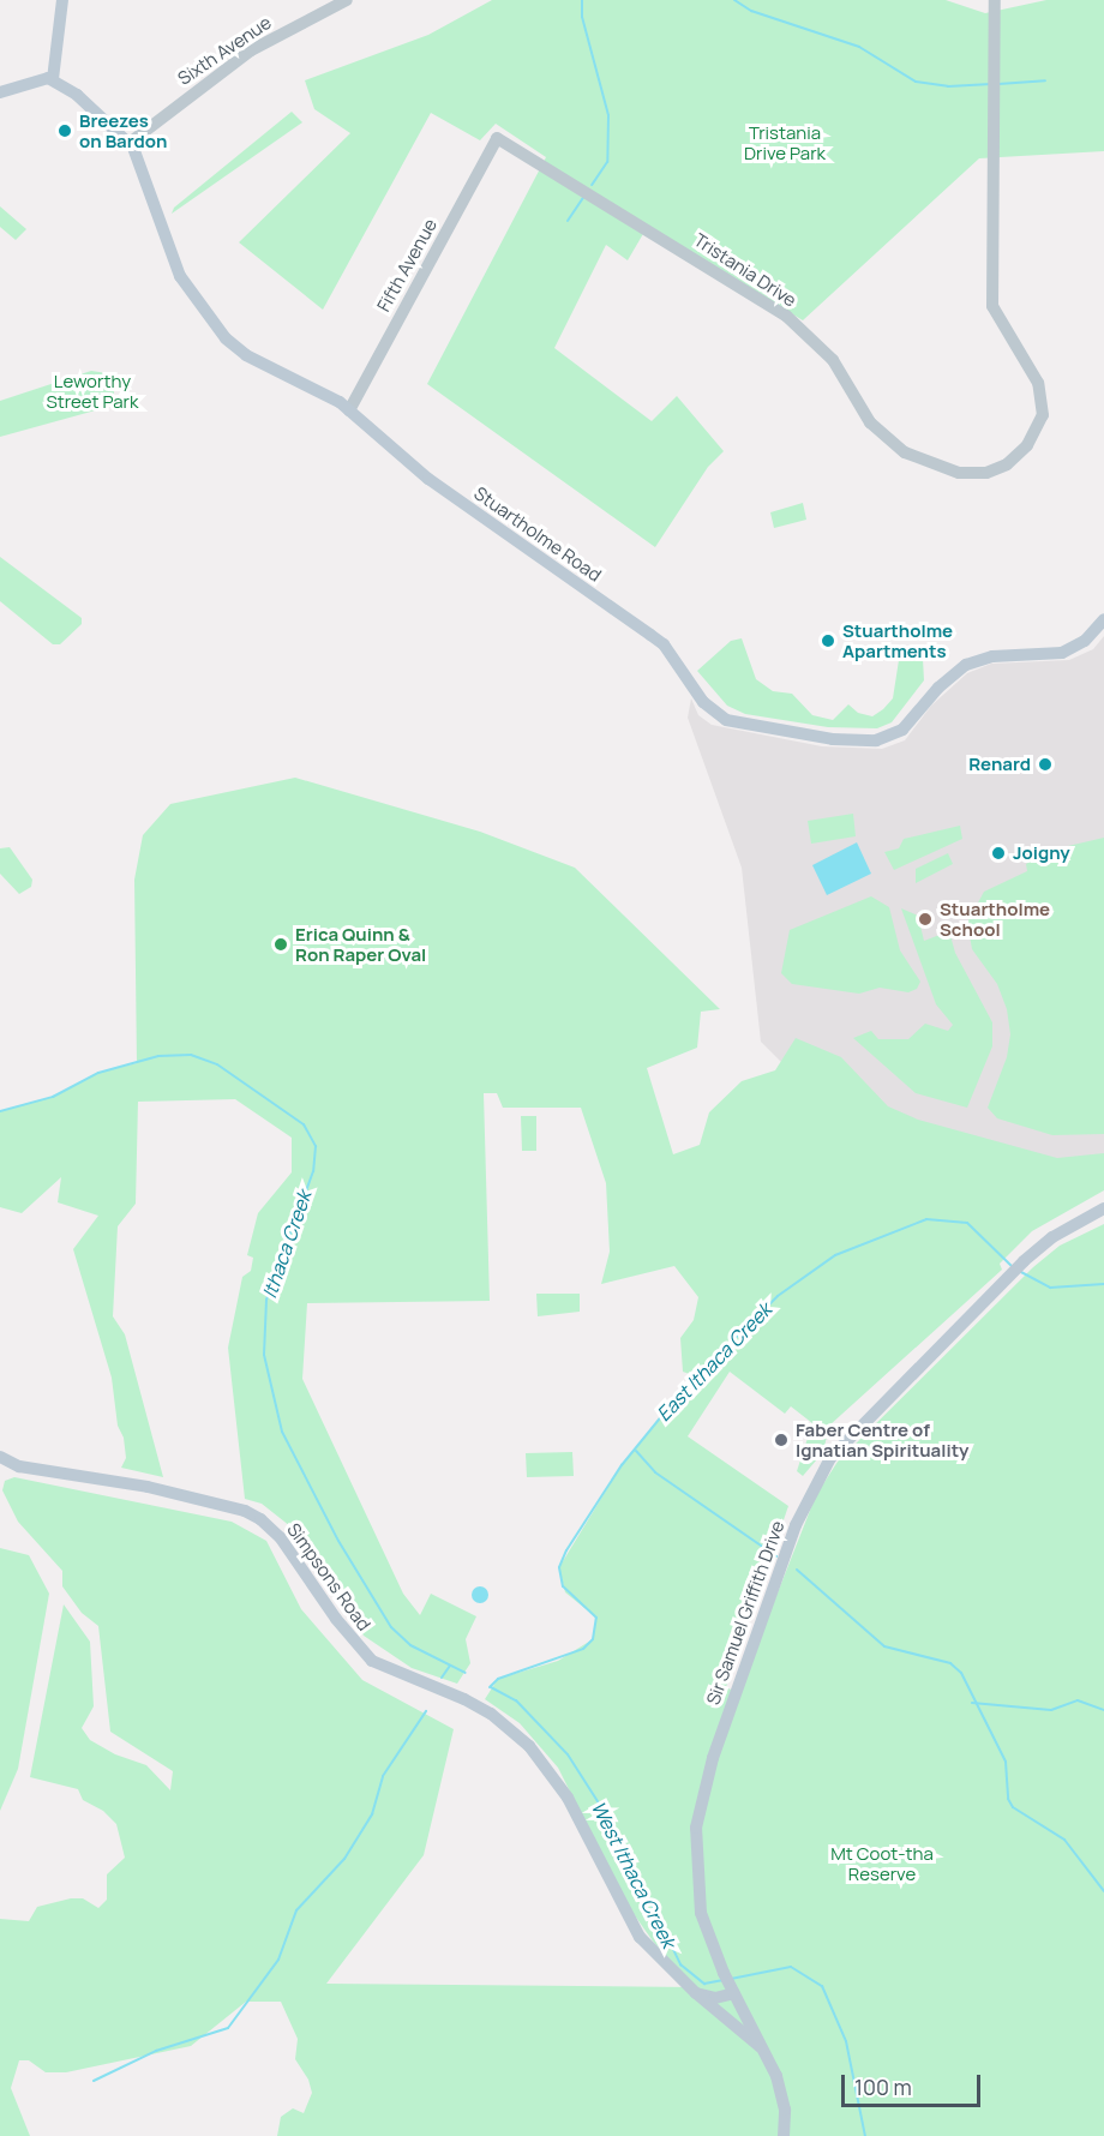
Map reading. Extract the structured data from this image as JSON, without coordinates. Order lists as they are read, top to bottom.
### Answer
{
  "streets": {
    "main road": ["Stuartholme Road", "Simpsons Road", "Sir Samuel Griffith Drive"],
    "street": ["Sixth Avenue", "Fifth Avenue", "Tristania Drive"]
  },
  "crossings": [
    ["Sixth Avenue", "Stuartholme Road"],
    ["Fifth Avenue", "Tristania Drive"],
    ["Fifth Avenue", "Stuartholme Road"],
    ["Simpsons Road", "Sir Samuel Griffith Drive"]
  ],
  "water": ["Ithaca Creek", "East Ithaca Creek", "West Ithaca Creek"],
  "parks": ["Tristania Drive Park", "Leworthy Street Park", "Mt Coot-tha Reserve"],
  "places": [
    "Breezes on Bardon",
    "Stuartholme Apartments",
    "Renard",
    "Joigny",
    "Stuartholme School",
    "Erica Quinn & Ron Raper Oval",
    "Faber Centre of Ignatian Spirituality"
  ],
  "scale_bar": "100 m"
}
